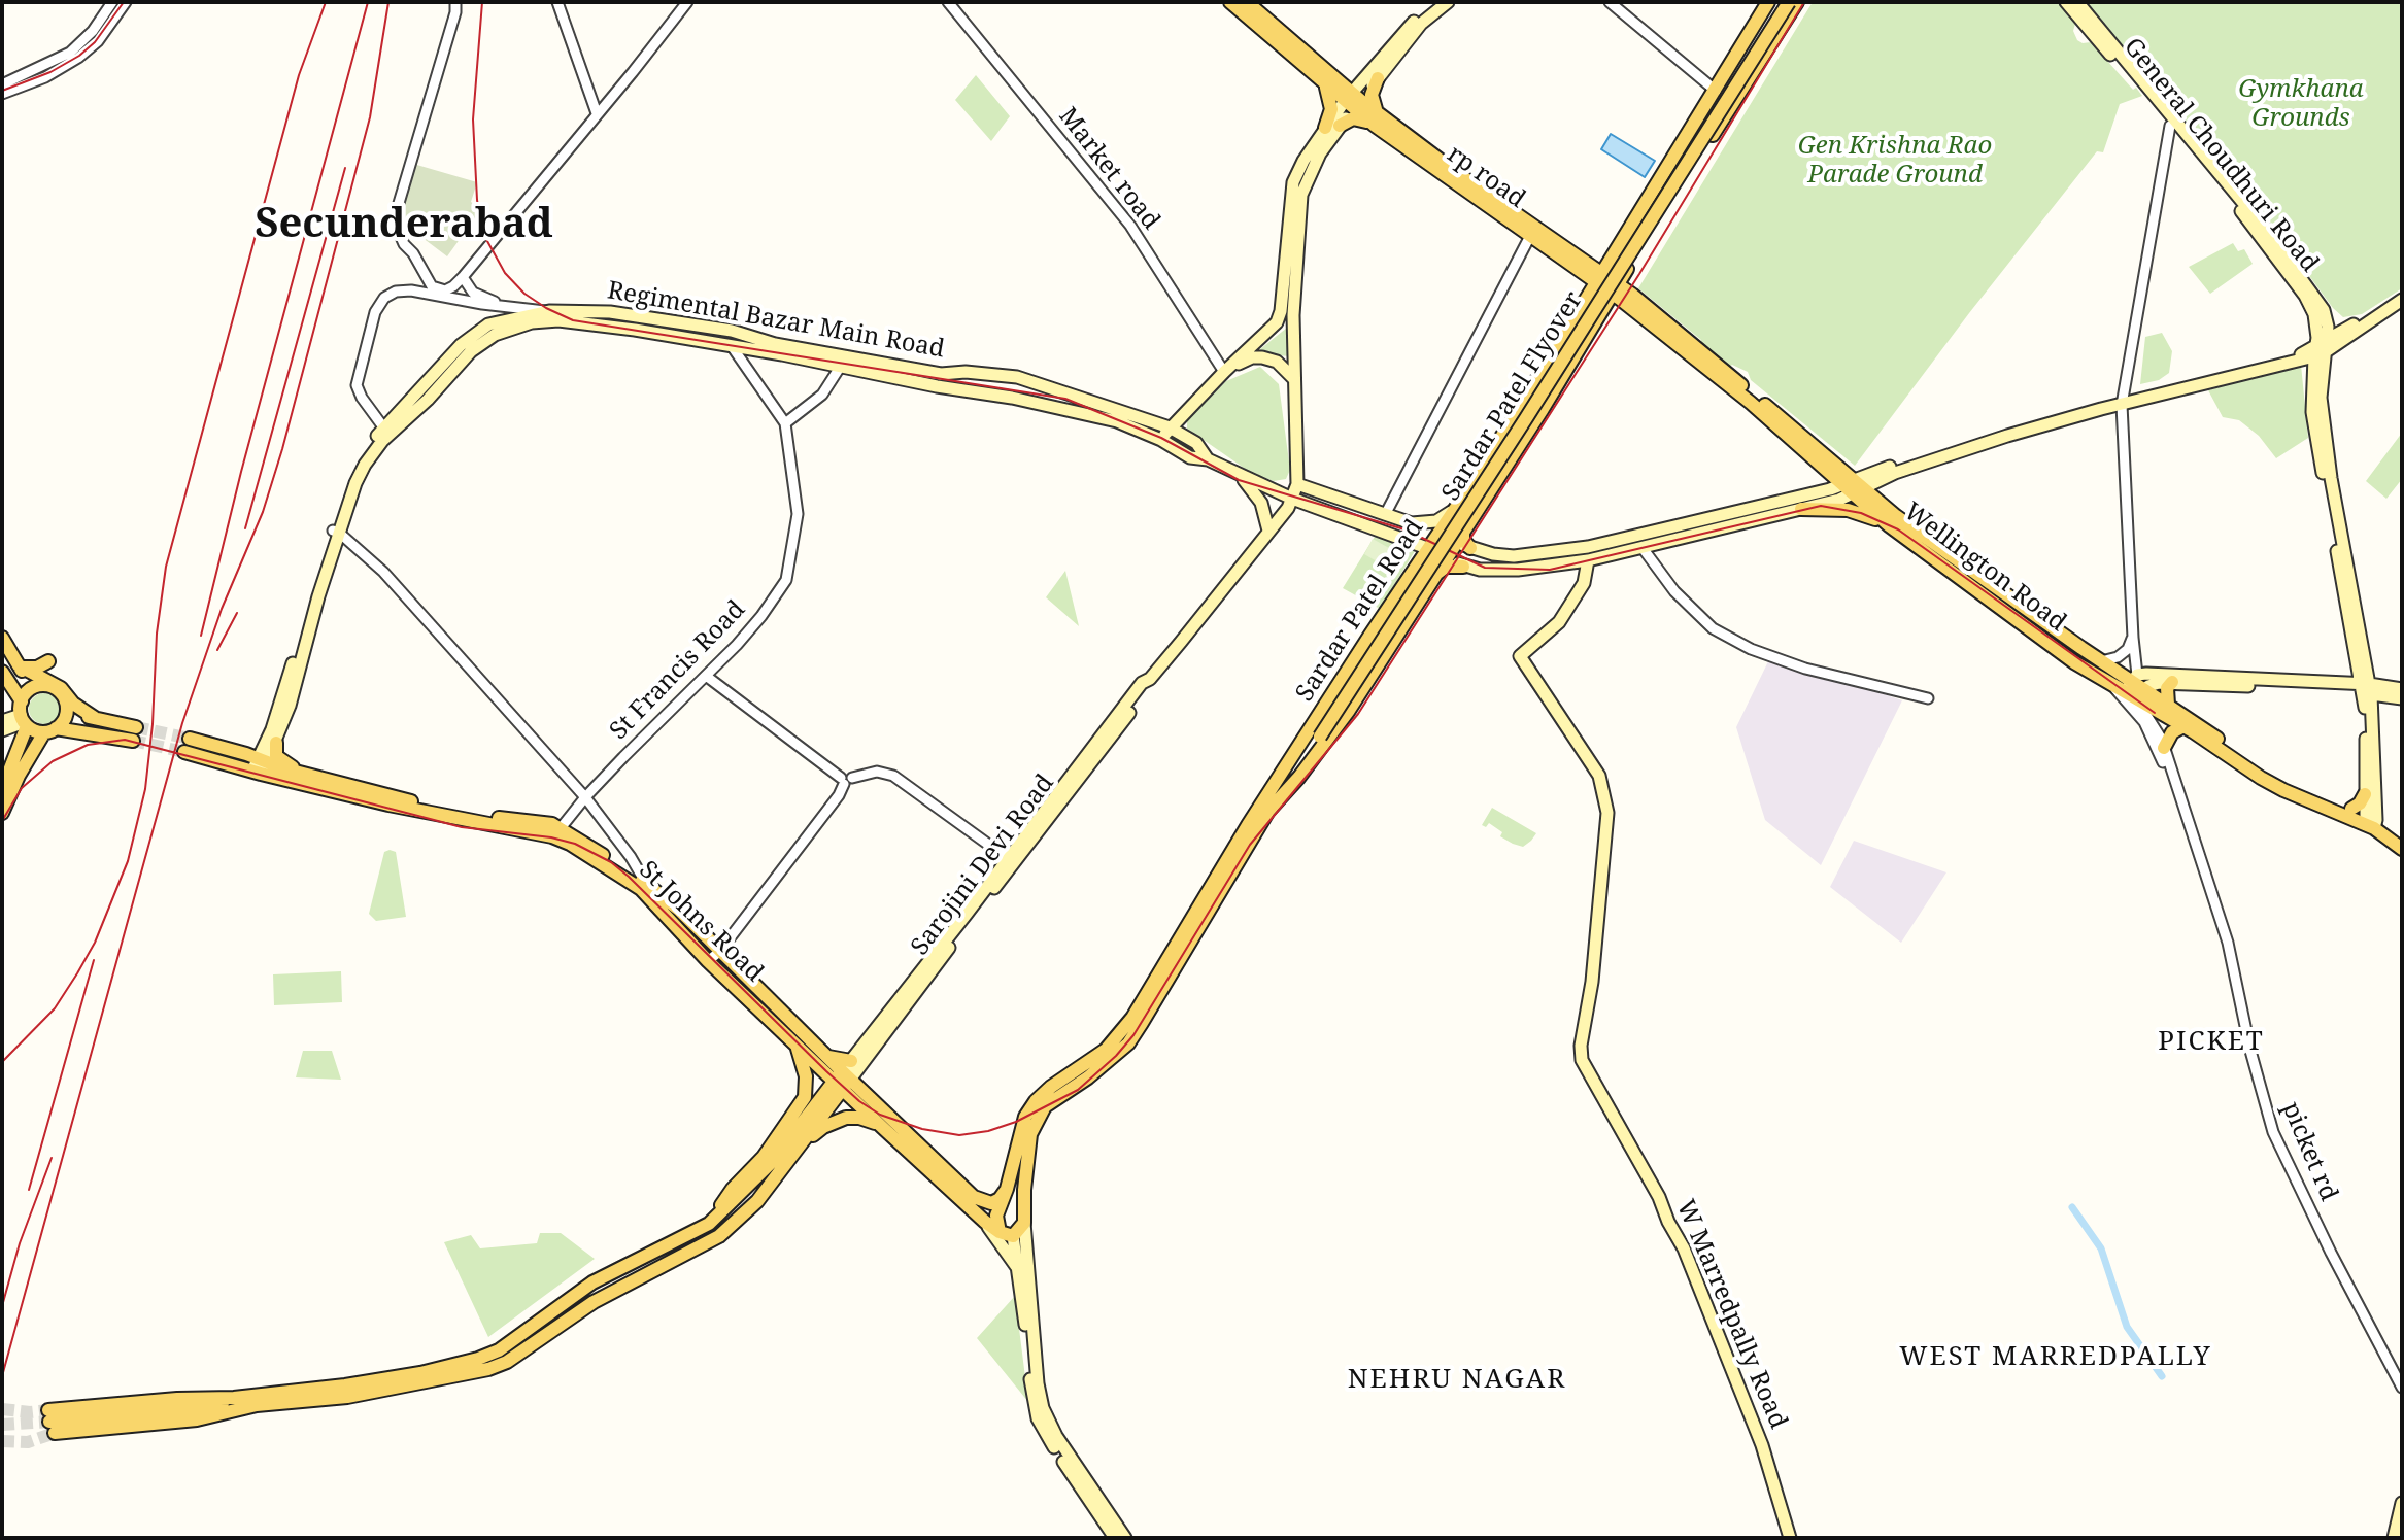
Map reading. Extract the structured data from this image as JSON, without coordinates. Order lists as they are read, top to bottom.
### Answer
{
  "streets": {
    "main road": [
      "General Choudhuri Road",
      "rp road",
      "Regimental Bazar Main Road",
      "Sardar Patel Flyover",
      "Wellington Road",
      "Sardar Patel Road",
      "Sarojini Devi Road",
      "St Johns Road",
      "W Marredpally Road"
    ],
    "street": ["Market road", "St Francis Road", "picket rd"]
  },
  "crossings": [
    ["rp road", "Sardar Patel Road"],
    ["Regimental Bazar Main Road", "Sardar Patel Road"],
    ["Regimental Bazar Main Road", "St Francis Road"],
    ["Regimental Bazar Main Road", "Sarojini Devi Road"],
    ["Regimental Bazar Main Road", "St Johns Road"],
    ["Sardar Patel Flyover", "Sardar Patel Road"],
    ["Wellington Road", "picket rd"],
    ["Sardar Patel Road", "St Johns Road"],
    ["St Francis Road", "St Johns Road"],
    ["Sarojini Devi Road", "St Johns Road"]
  ],
  "districts": [
    "Secunderabad",
    "PICKET",
    "WEST MARREDPALLY",
    "NEHRU NAGAR"
  ],
  "parks": ["Gymkhana Grounds", "Gen Krishna Rao Parade Ground"]
}
